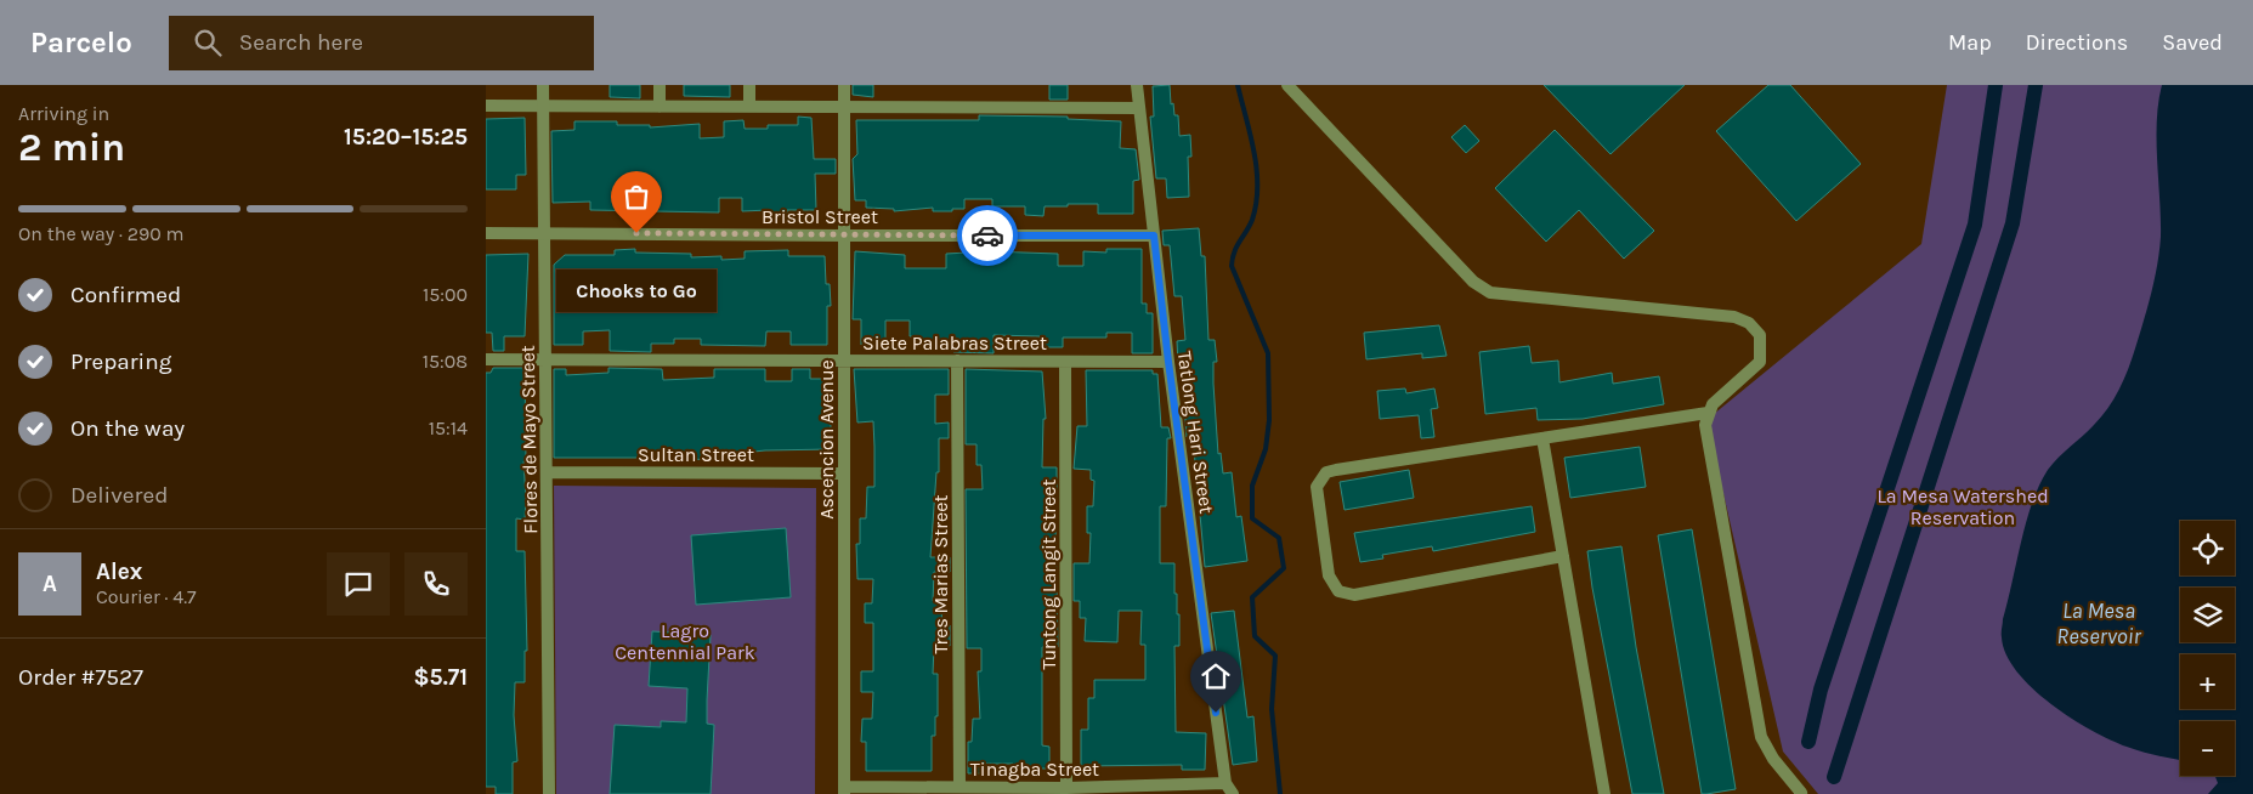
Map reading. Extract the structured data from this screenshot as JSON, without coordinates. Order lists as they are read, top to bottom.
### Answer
{
  "streets": {
    "street": [
      "Bristol Street",
      "Siete Palabras Street",
      "Tatlong Hari Street",
      "Flores de Mayo Street",
      "Ascencion Avenue",
      "Sultan Street",
      "Tres Marias Street",
      "Tuntong Langit Street",
      "Tinagba Street"
    ]
  },
  "crossings": [
    ["Bristol Street", "Tatlong Hari Street"],
    ["Bristol Street", "Flores de Mayo Street"],
    ["Bristol Street", "Ascencion Avenue"],
    ["Siete Palabras Street", "Tatlong Hari Street"],
    ["Siete Palabras Street", "Flores de Mayo Street"],
    ["Siete Palabras Street", "Ascencion Avenue"],
    ["Siete Palabras Street", "Tres Marias Street"],
    ["Siete Palabras Street", "Tuntong Langit Street"],
    ["Tatlong Hari Street", "Tinagba Street"],
    ["Flores de Mayo Street", "Sultan Street"],
    ["Ascencion Avenue", "Sultan Street"],
    ["Ascencion Avenue", "Tinagba Street"],
    ["Tres Marias Street", "Tinagba Street"],
    ["Tuntong Langit Street", "Tinagba Street"]
  ],
  "water": ["La Mesa Reservoir"],
  "parks": ["La Mesa Watershed Reservation", "Lagro Centennial Park"],
  "places": ["Chooks to Go"],
  "page": {
    "header": "Parcelo",
    "search": "Search here",
    "nav": ["Map", "Directions", "Saved"],
    "heading": ["2 min", "Arriving in", "15:20–15:25"],
    "panel": [
      "Alex",
      "Courier · 4.7",
      "Order #7527",
      "$5.71"
    ],
    "bar": "On the way · 290 m",
    "list": [
      ["Confirmed", "15:00"],
      ["Preparing", "15:08"],
      ["On the way", "15:14"],
      "Delivered"
    ],
    "bubble": "Chooks to Go",
    "map_buttons": ["+", "−"],
    "round": "A"
  }
}
